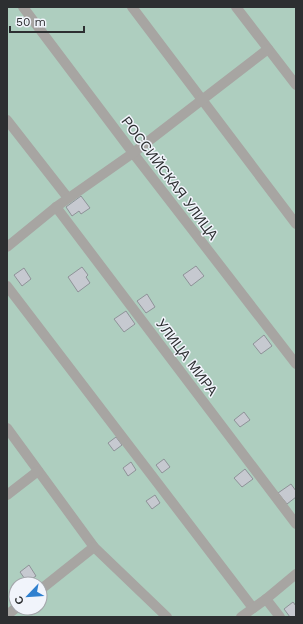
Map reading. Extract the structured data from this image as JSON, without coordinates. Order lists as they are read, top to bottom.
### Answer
{
  "streets": {
    "street": ["РОССИЙСКАЯ УЛИЦА", "УЛИЦА МИРА"]
  },
  "scale_bar": "50 m",
  "north": "bottom left"
}
